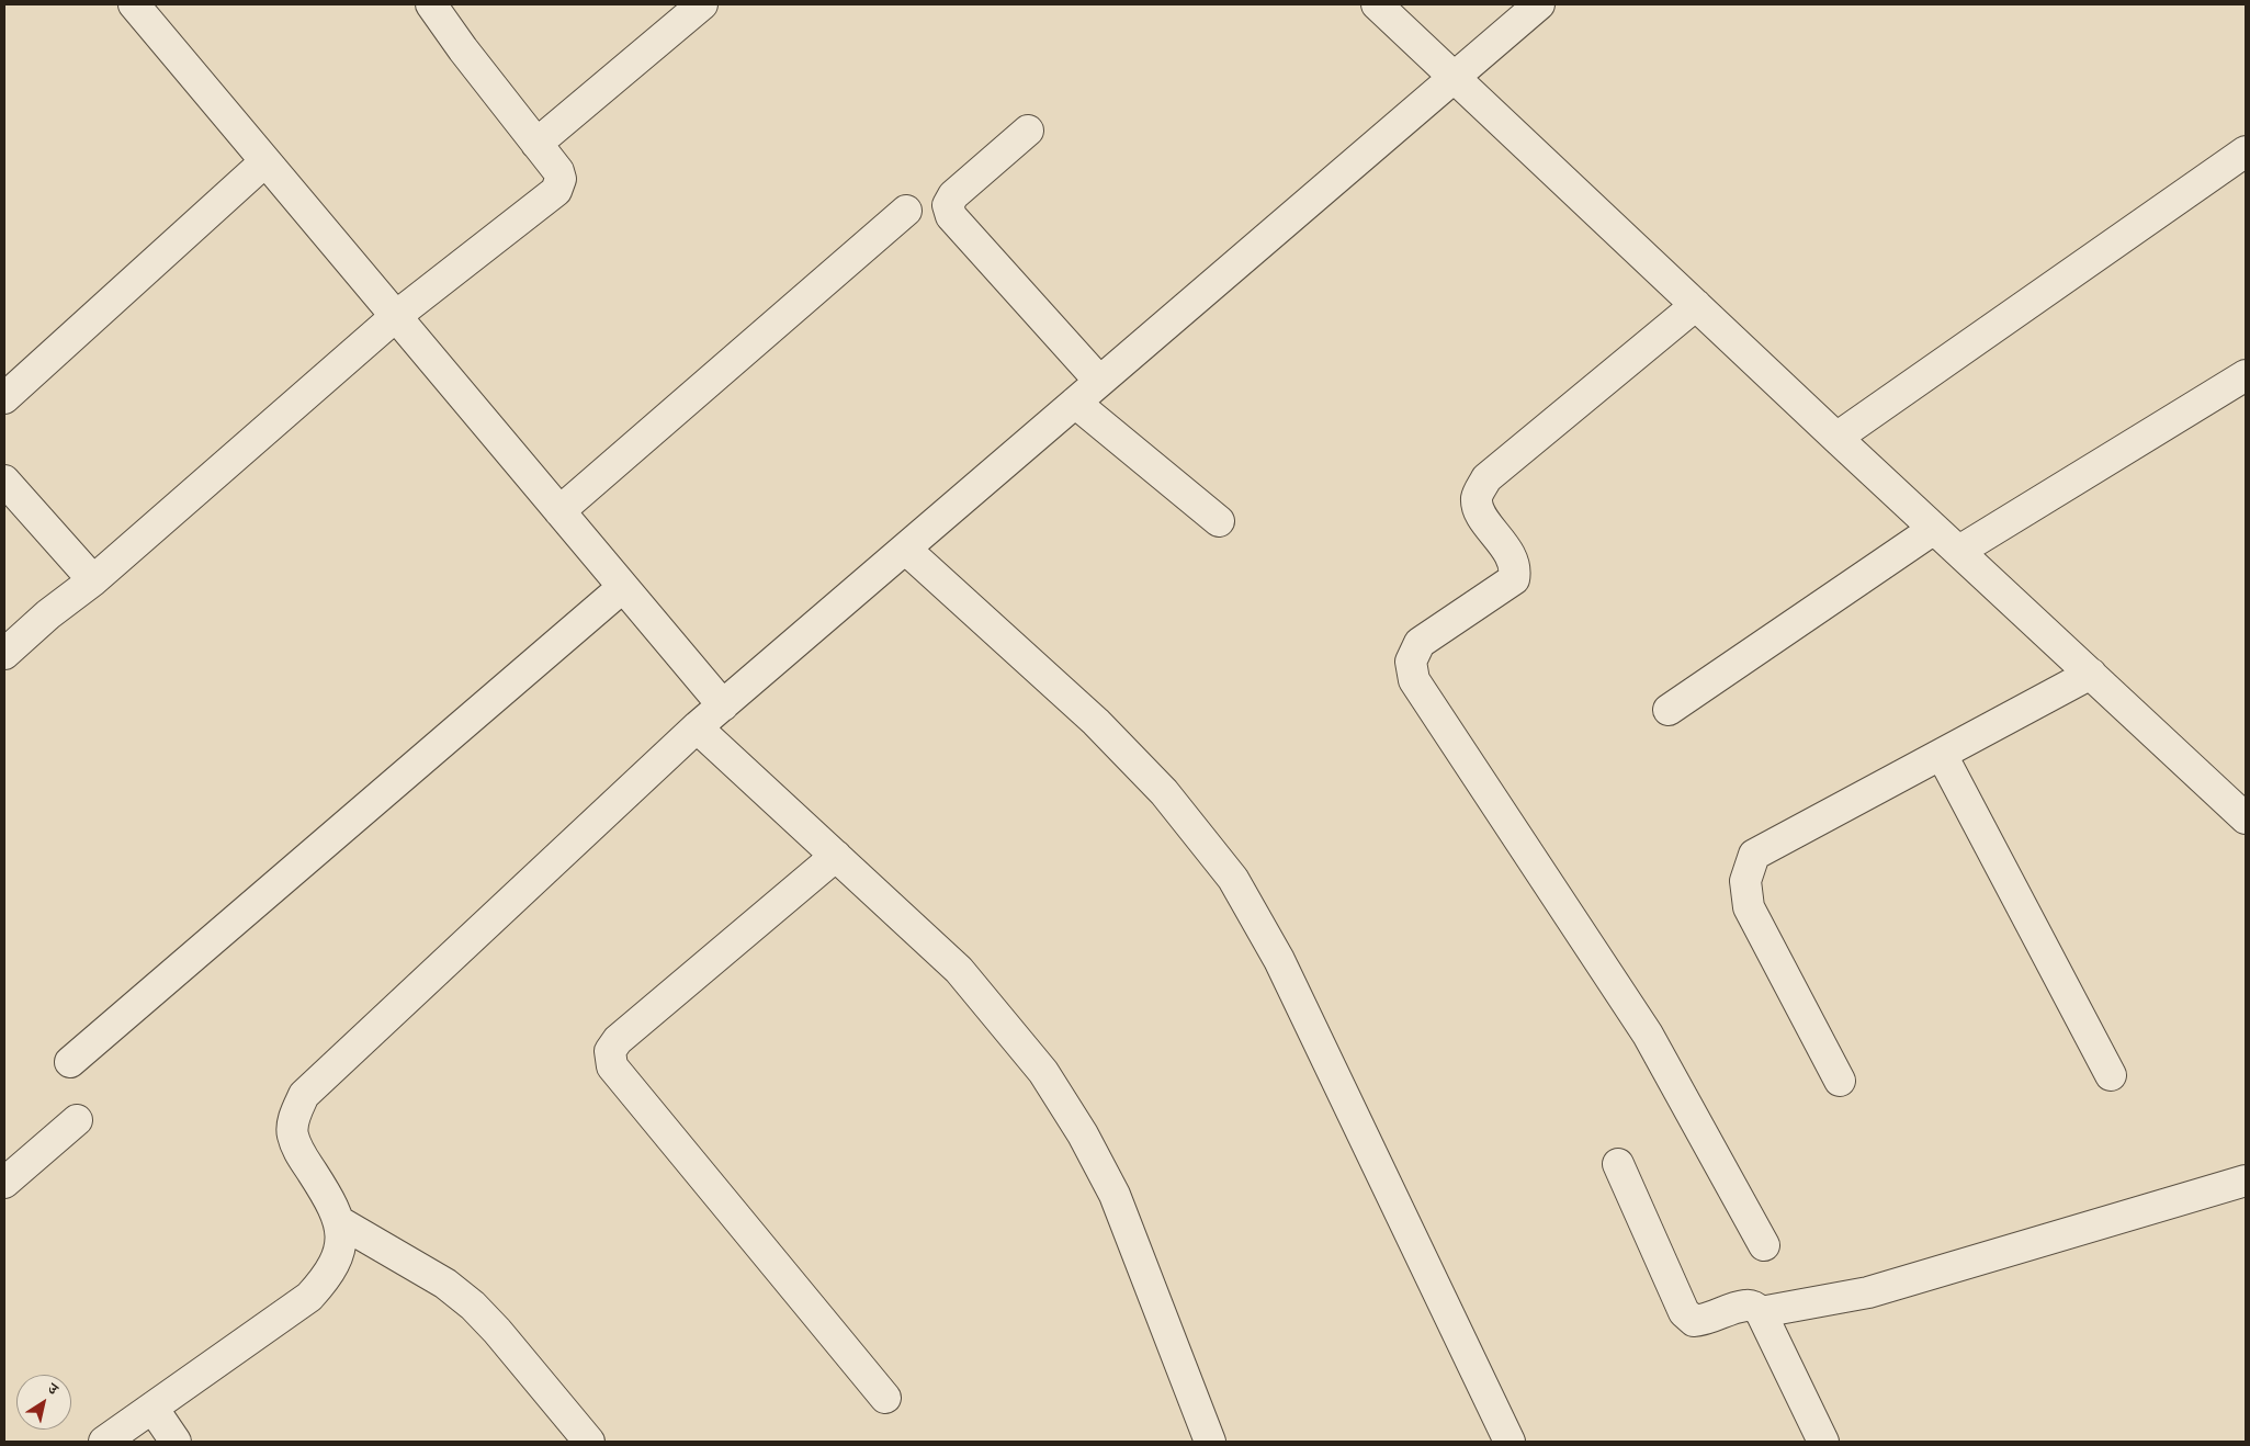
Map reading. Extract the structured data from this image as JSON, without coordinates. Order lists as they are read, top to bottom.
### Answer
{
  "north": "top right"
}
